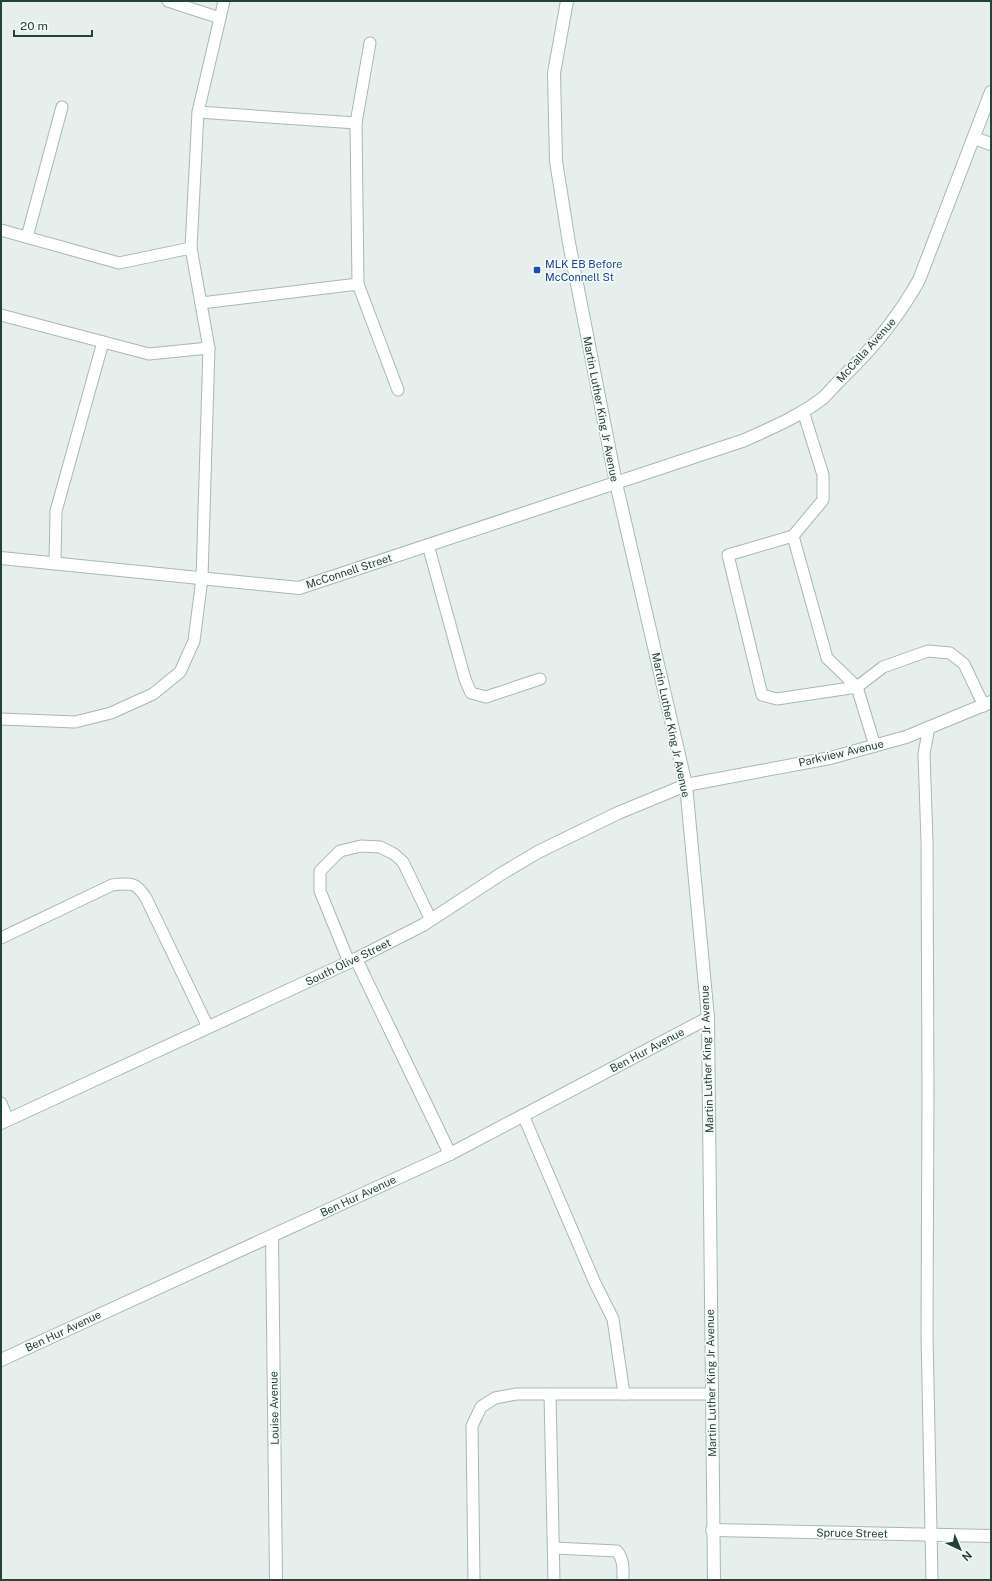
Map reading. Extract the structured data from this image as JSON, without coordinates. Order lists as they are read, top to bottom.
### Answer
{
  "streets": {
    "street": [
      "McCalla Avenue",
      "Martin Luther King Jr Avenue",
      "McConnell Street",
      "Parkview Avenue",
      "South Olive Street",
      "Ben Hur Avenue",
      "Louise Avenue",
      "Spruce Street"
    ]
  },
  "crossings": [
    ["McCalla Avenue", "Martin Luther King Jr Avenue"],
    ["McCalla Avenue", "McConnell Street"],
    ["Martin Luther King Jr Avenue", "McConnell Street"],
    ["Martin Luther King Jr Avenue", "Parkview Avenue"],
    ["Martin Luther King Jr Avenue", "South Olive Street"],
    ["Martin Luther King Jr Avenue", "Ben Hur Avenue"],
    ["Martin Luther King Jr Avenue", "Spruce Street"],
    ["Parkview Avenue", "South Olive Street"],
    ["Ben Hur Avenue", "Louise Avenue"]
  ],
  "places": {
    "transit": ["MLK EB Before McConnell St"]
  },
  "scale_bar": "20 m",
  "north": "bottom right"
}
